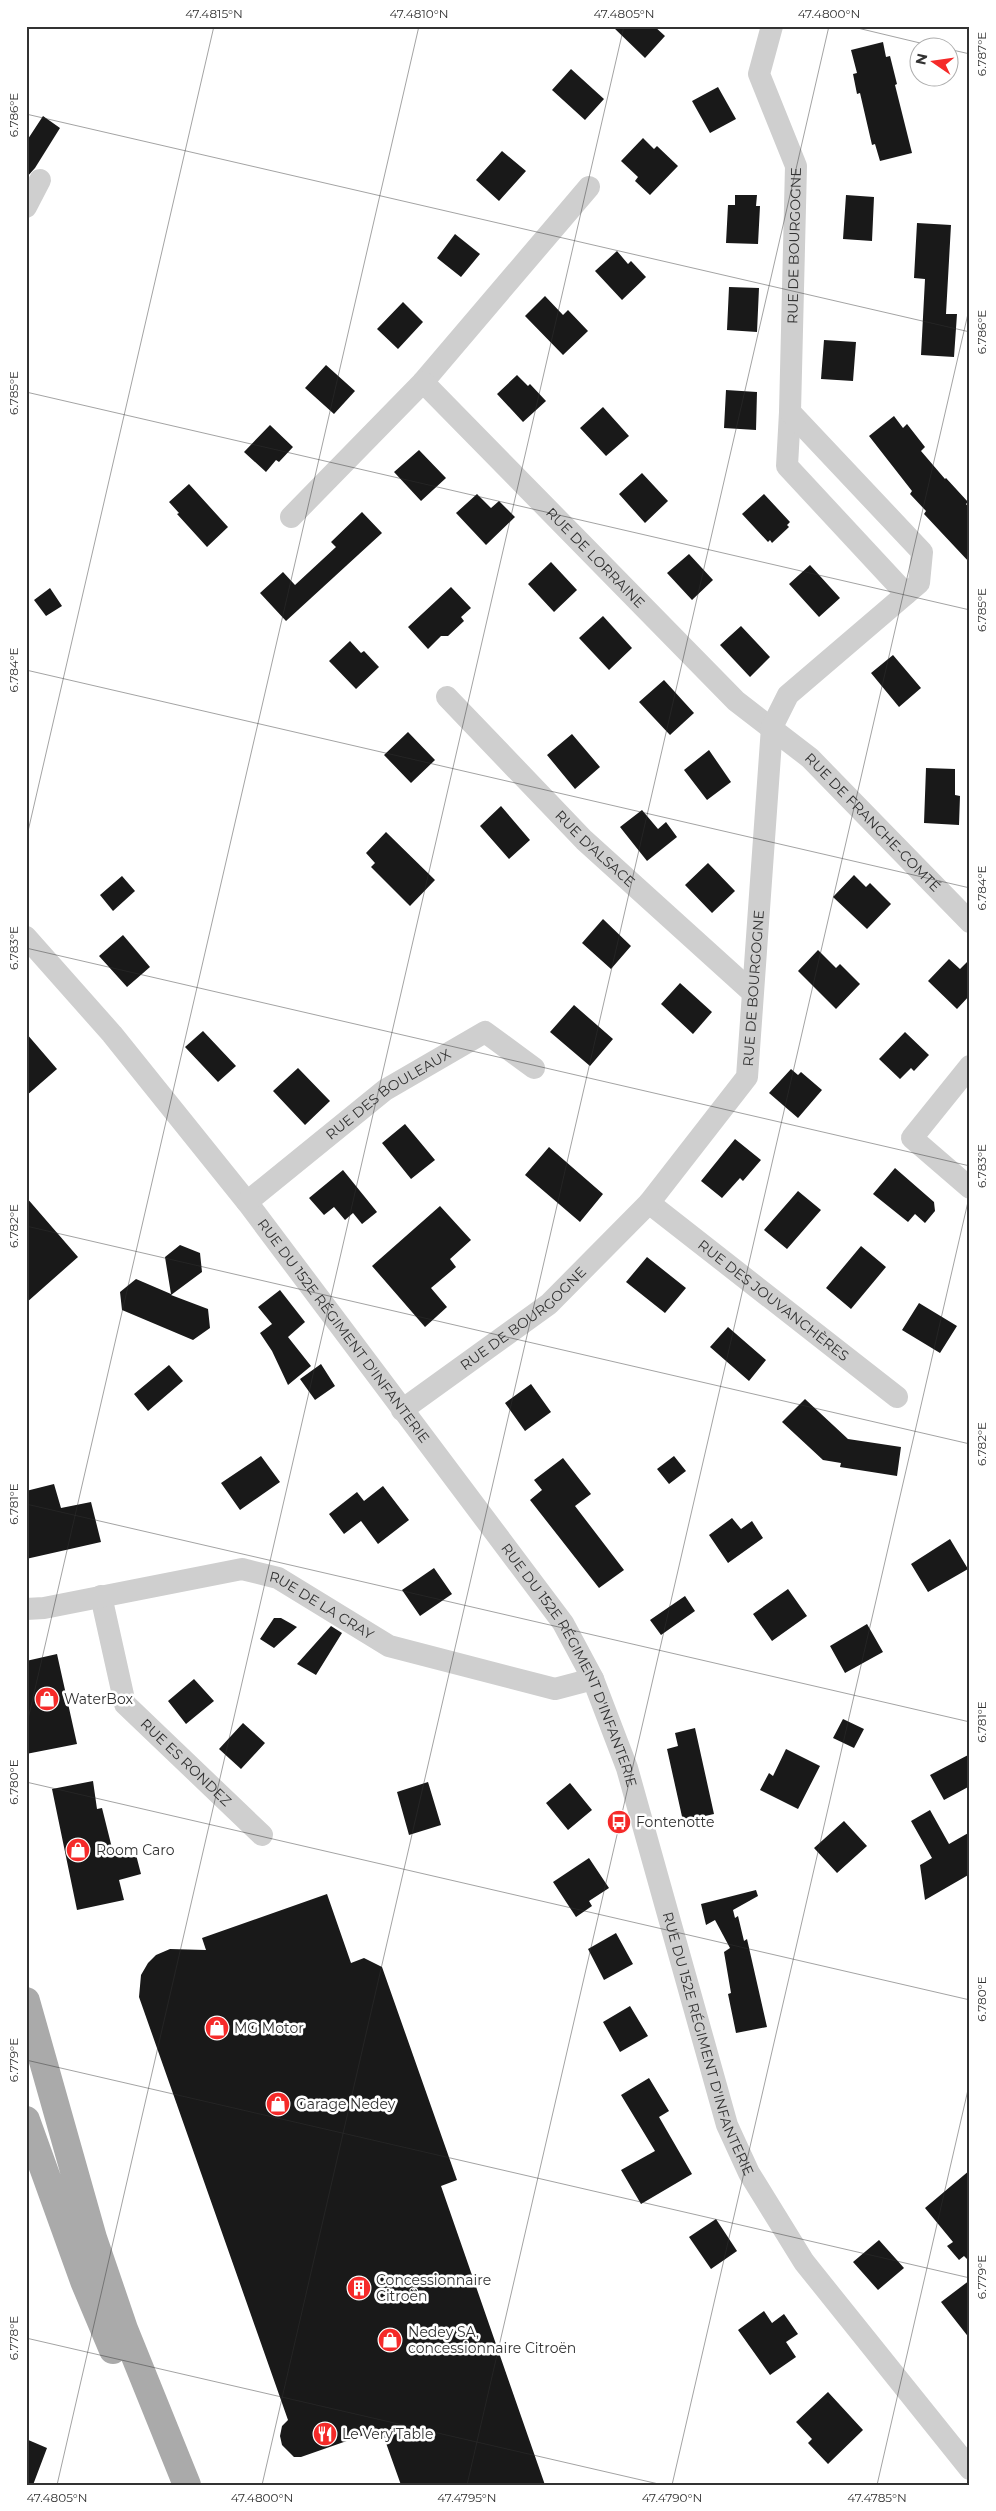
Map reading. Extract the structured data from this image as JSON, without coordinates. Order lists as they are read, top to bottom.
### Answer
{
  "streets": {
    "street": [
      "RUE DE BOURGOGNE",
      "RUE DE LORRAINE",
      "RUE DE FRANCHE-COMTÉ",
      "RUE D'ALSACE",
      "RUE DES BOULEAUX",
      "RUE DES JOUVANCHÈRES",
      "RUE DU 152E RÉGIMENT D'INFANTERIE",
      "RUE DE LA CRAY",
      "RUE ES RONDEZ"
    ]
  },
  "crossings": [
    ["RUE DE BOURGOGNE", "RUE DE LORRAINE"],
    ["RUE DE BOURGOGNE", "RUE DE FRANCHE-COMTÉ"],
    ["RUE DE BOURGOGNE", "RUE D'ALSACE"],
    ["RUE DE BOURGOGNE", "RUE DES JOUVANCHÈRES"],
    ["RUE DE BOURGOGNE", "RUE DU 152E RÉGIMENT D'INFANTERIE"],
    ["RUE DE LORRAINE", "RUE DE FRANCHE-COMTÉ"],
    ["RUE DES BOULEAUX", "RUE DU 152E RÉGIMENT D'INFANTERIE"],
    ["RUE DU 152E RÉGIMENT D'INFANTERIE", "RUE DE LA CRAY"],
    ["RUE DE LA CRAY", "RUE ES RONDEZ"]
  ],
  "places": {
    "shop": [
      "WaterBox",
      "Room Caro",
      "MG Motor",
      "Garage Nedey",
      "Nedey SA, concessionnaire Citroën"
    ],
    "bus stop": ["Fontenotte"],
    "building": ["Concessionnaire Citroën"],
    "restaurant": ["Le Very'Table"]
  },
  "north": "left",
  "coordinates": [
    "47.4815°N",
    "47.4810°N",
    "47.4805°N",
    "47.4800°N",
    "6.787°E",
    "6.786°E",
    "6.785°E",
    "6.784°E",
    "6.783°E",
    "6.782°E",
    "6.781°E",
    "6.780°E",
    "6.779°E",
    "6.778°E",
    "47.4795°N",
    "47.4790°N",
    "47.4785°N"
  ]
}
